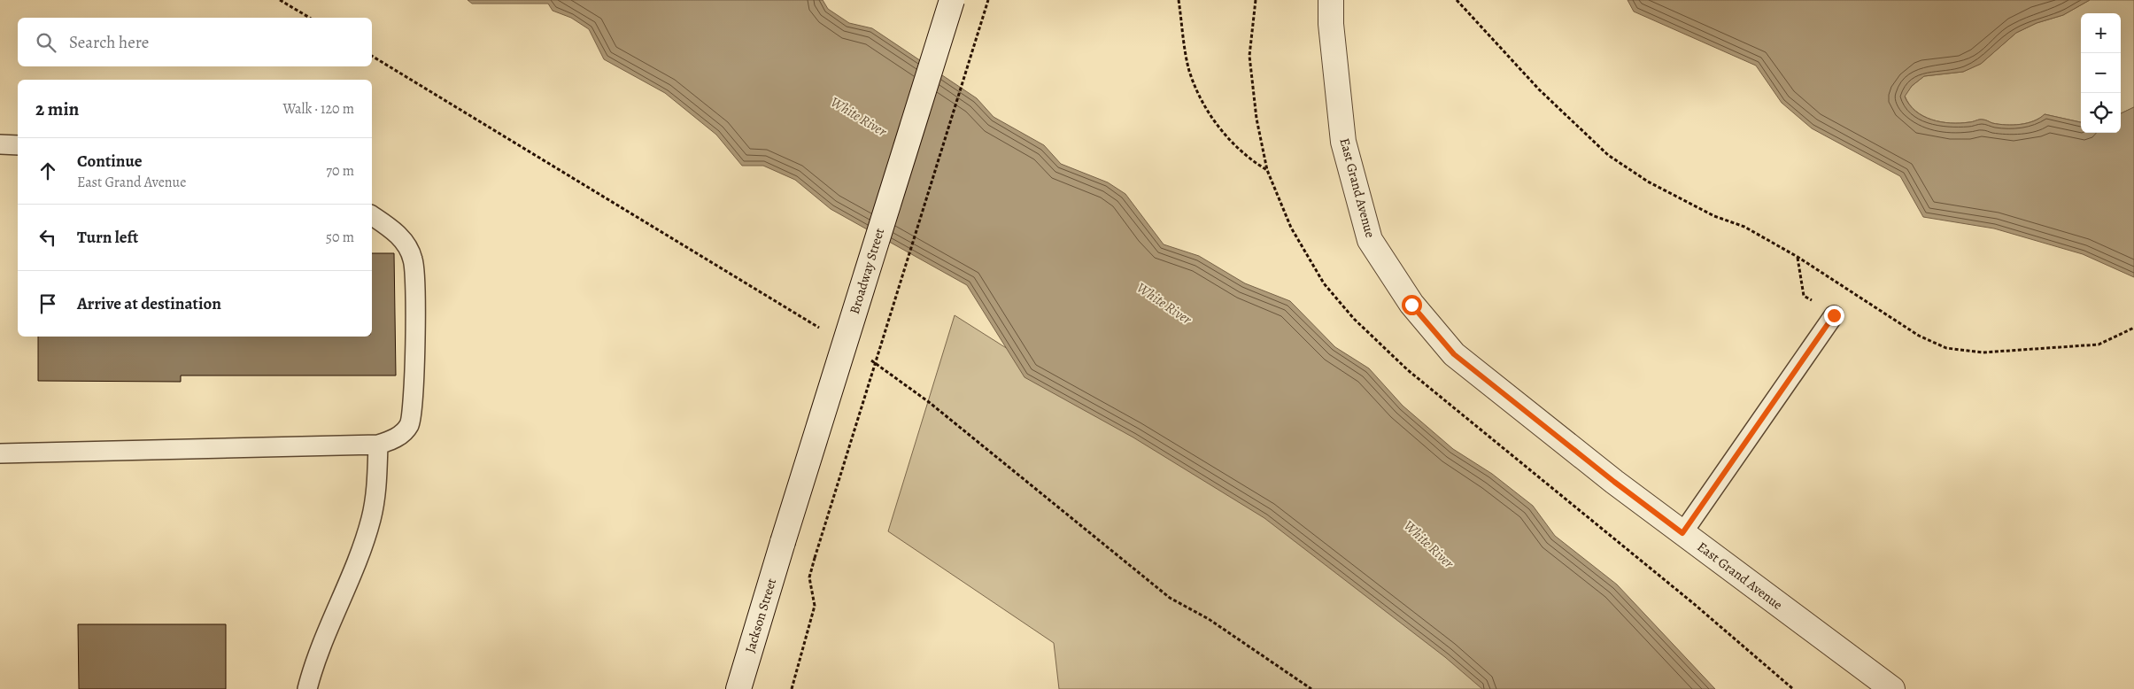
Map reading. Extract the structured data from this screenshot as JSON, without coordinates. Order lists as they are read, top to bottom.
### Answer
{
  "streets": {
    "street": ["East Grand Avenue", "Broadway Street", "Jackson Street"]
  },
  "crossings": [
    ["Broadway Street", "Jackson Street"]
  ],
  "water": ["White River"],
  "page": {
    "map_buttons": ["+", "−"],
    "search": "Search here",
    "heading": ["2 min", "Walk · 120 m"],
    "list": [
      ["Continue", "East Grand Avenue", "70 m"],
      ["Turn left", "50 m"],
      "Arrive at destination"
    ]
  }
}
